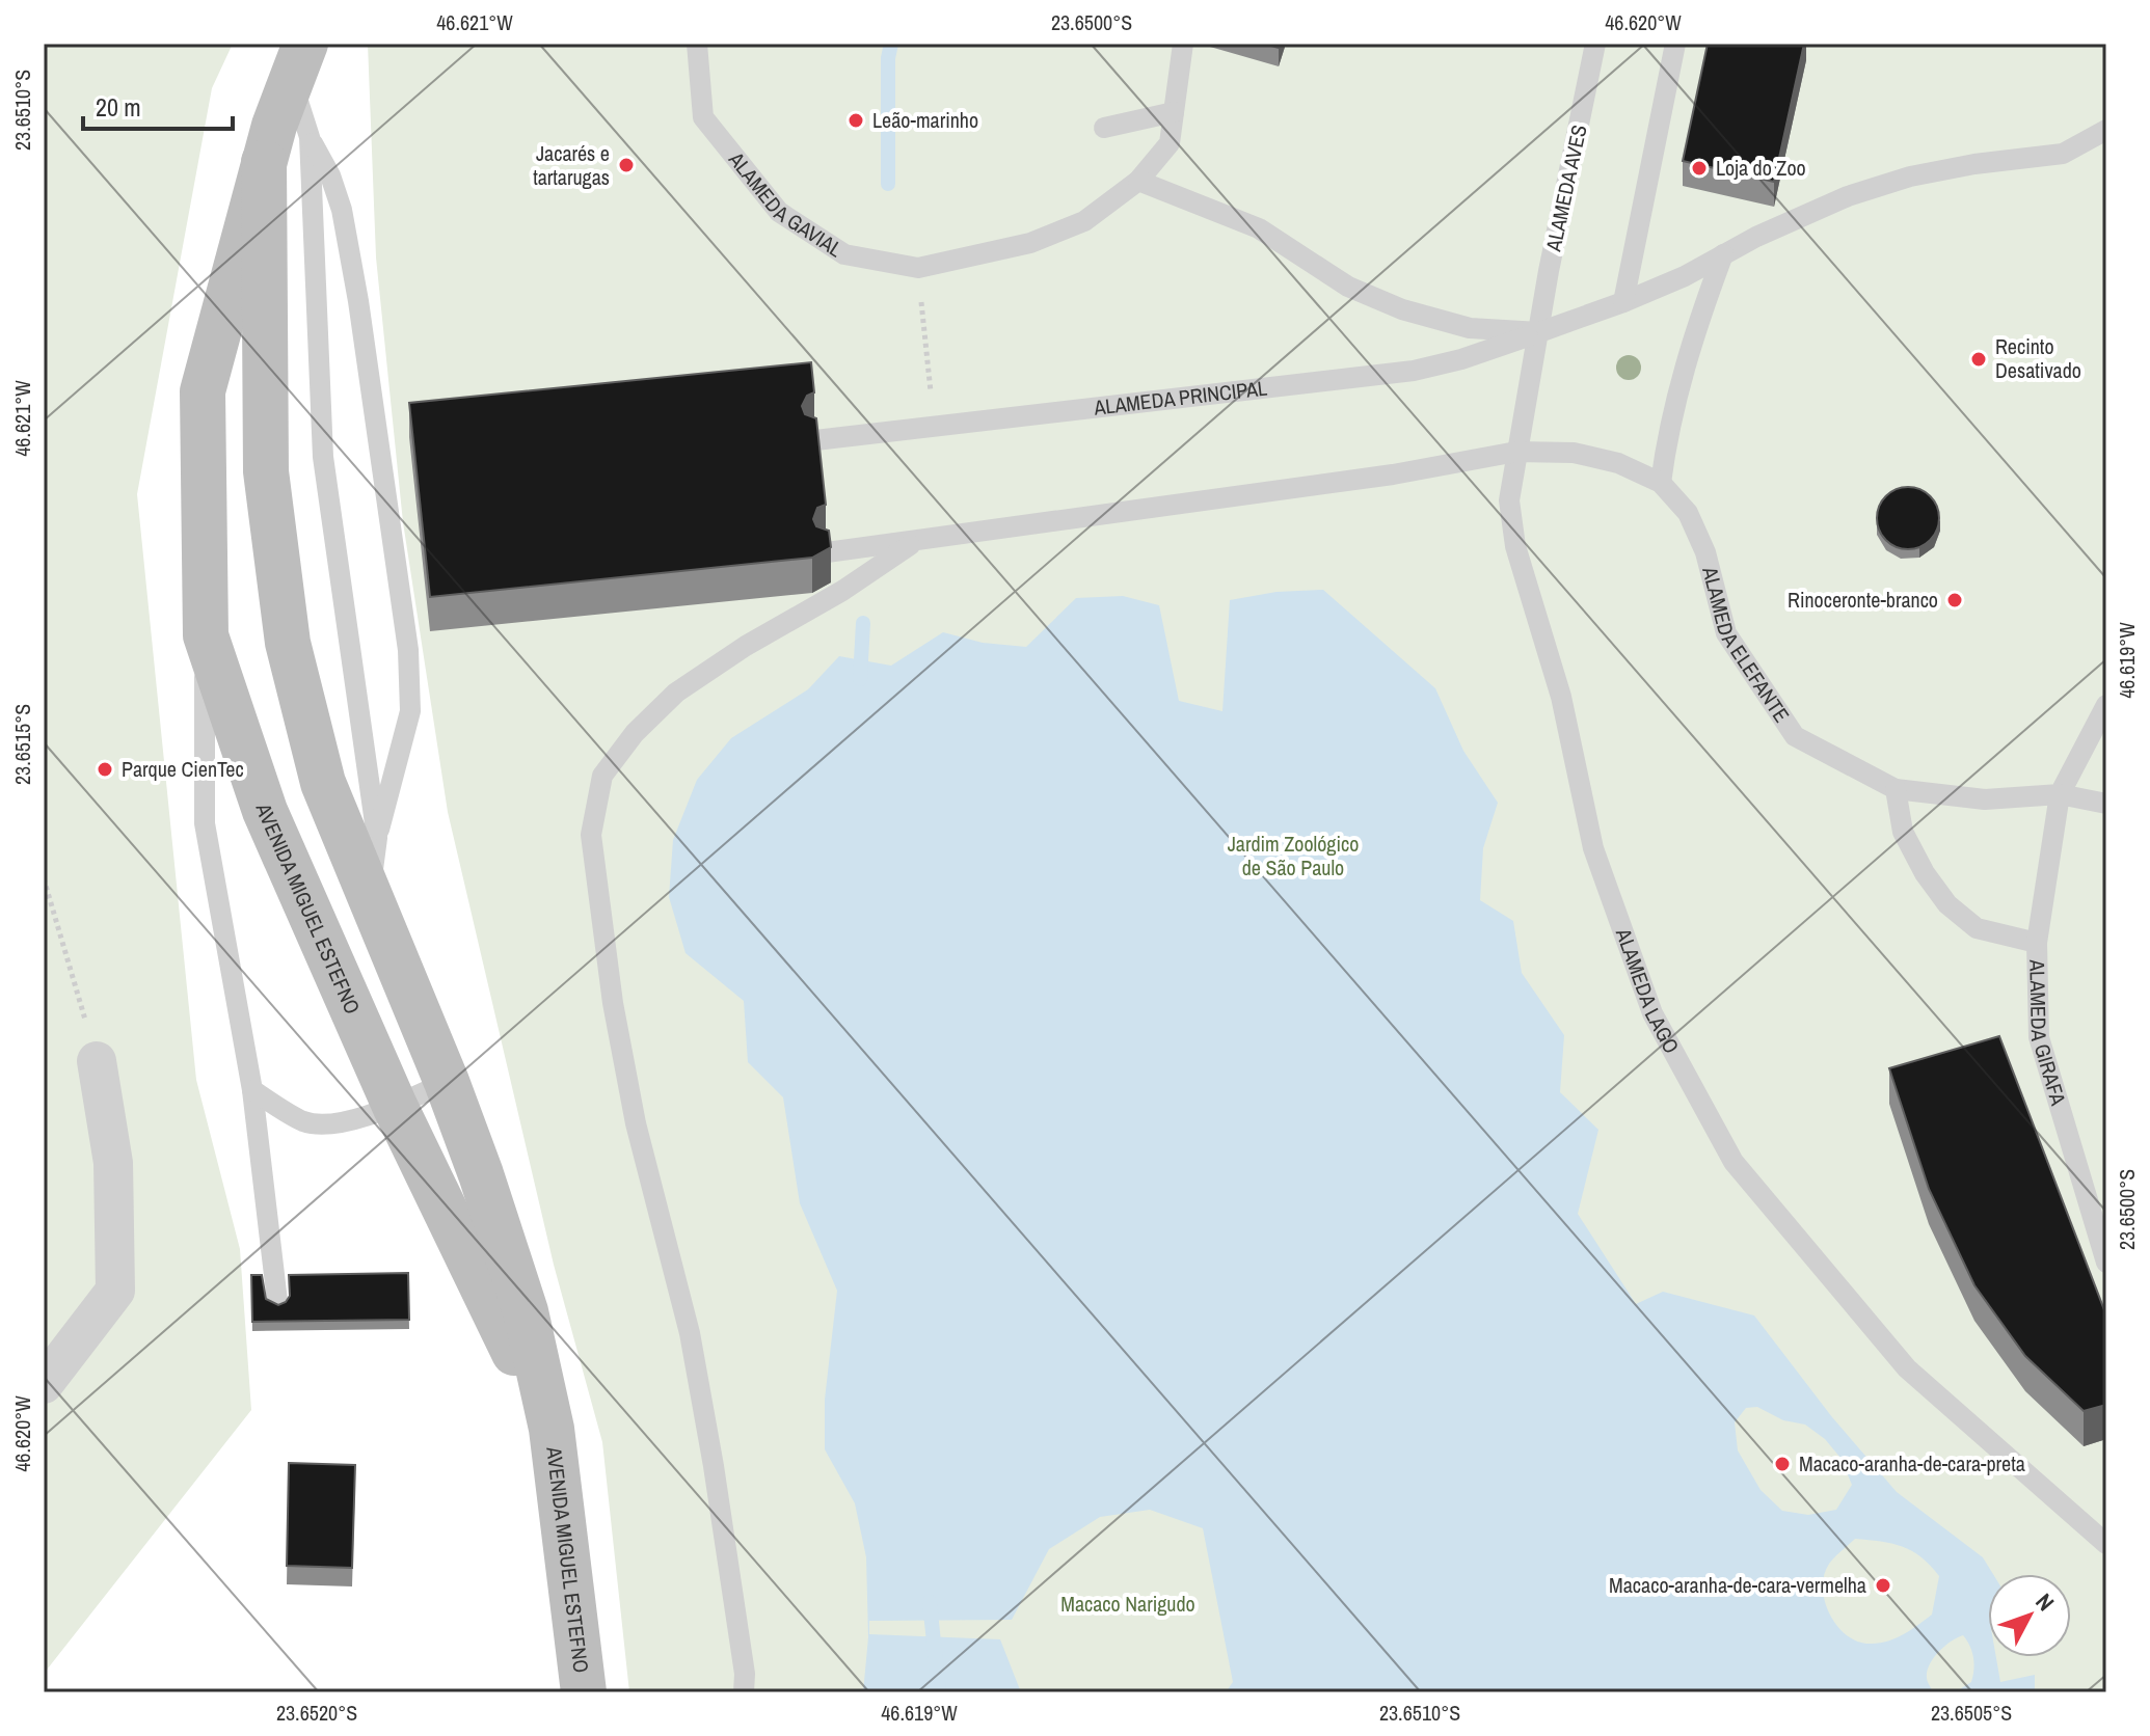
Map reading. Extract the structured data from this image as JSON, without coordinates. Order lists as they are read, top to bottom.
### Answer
{
  "streets": {
    "main road": ["AVENIDA MIGUEL ESTEFNO"],
    "lane": [
      "ALAMEDA AVES",
      "ALAMEDA GAVIAL",
      "ALAMEDA PRINCIPAL",
      "ALAMEDA ELEFANTE",
      "ALAMEDA LAGO",
      "ALAMEDA GIRAFA"
    ]
  },
  "crossings": [
    ["ALAMEDA AVES", "ALAMEDA PRINCIPAL"],
    ["ALAMEDA AVES", "ALAMEDA LAGO"],
    ["ALAMEDA PRINCIPAL", "ALAMEDA LAGO"],
    ["ALAMEDA ELEFANTE", "ALAMEDA LAGO"],
    ["ALAMEDA ELEFANTE", "ALAMEDA GIRAFA"]
  ],
  "parks": ["Jardim Zoológico de São Paulo", "Macaco Narigudo"],
  "places": [
    "Leão-marinho",
    "Jacarés e tartarugas",
    "Loja do Zoo",
    "Recinto Desativado",
    "Rinoceronte-branco",
    "Parque CienTec",
    "Macaco-aranha-de-cara-preta",
    "Macaco-aranha-de-cara-vermelha"
  ],
  "scale_bar": "20 m",
  "north": "top right",
  "coordinates": [
    "46.621°W",
    "23.6500°S",
    "46.620°W",
    "23.6510°S",
    "46.619°W",
    "23.6515°S",
    "23.6520°S",
    "23.6505°S"
  ]
}
